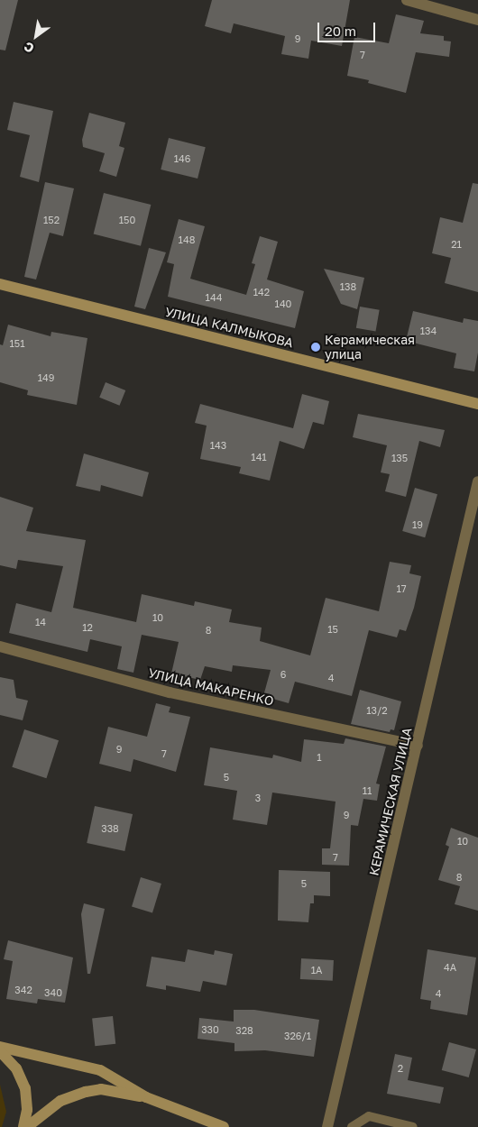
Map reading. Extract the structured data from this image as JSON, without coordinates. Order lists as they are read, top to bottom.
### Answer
{
  "streets": {
    "street": ["УЛИЦА КАЛМЫКОВА", "УЛИЦА МАКАРЕНКО", "КЕРАМИЧЕСКАЯ УЛИЦА"]
  },
  "crossings": [
    ["УЛИЦА МАКАРЕНКО", "КЕРАМИЧЕСКАЯ УЛИЦА"]
  ],
  "places": ["Керамическая улица"],
  "house_numbers": [
    "9",
    "7",
    "146",
    "152",
    "150",
    "148",
    "21",
    "138",
    "142",
    "144",
    "140",
    "134",
    "151",
    "149",
    "143",
    "141",
    "135",
    "19",
    "17",
    "10",
    "14",
    "12",
    "15",
    "8",
    "6",
    "4",
    "13/2",
    "9",
    "7",
    "1",
    "5",
    "11",
    "3",
    "9",
    "338",
    "10",
    "7",
    "8",
    "5",
    "4А",
    "1А",
    "342",
    "340",
    "4",
    "330",
    "328",
    "326/1",
    "2"
  ],
  "scale_bar": "20 m",
  "north": "bottom left"
}
